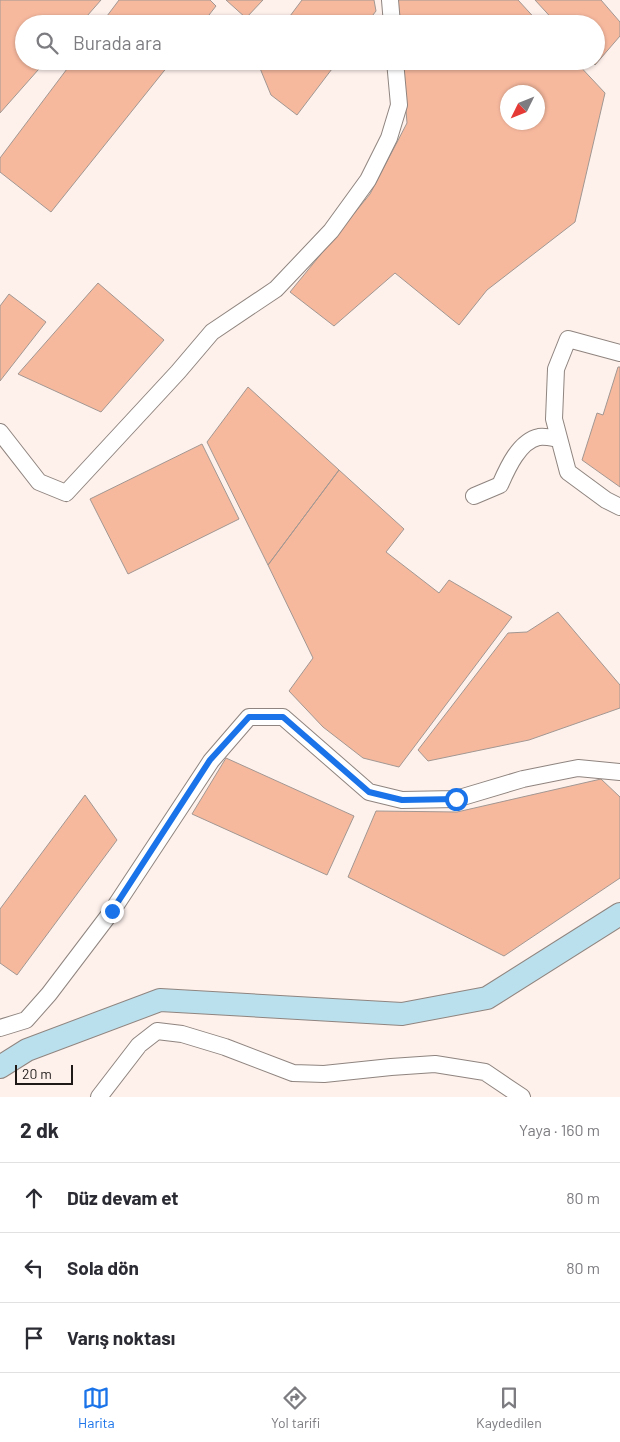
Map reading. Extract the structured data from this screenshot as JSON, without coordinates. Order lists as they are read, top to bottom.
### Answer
{
  "scale_bar": "20 m",
  "north": "bottom left",
  "page": {
    "search": "Burada ara",
    "scale": "20 m",
    "heading": ["2 dk", "Yaya · 160 m"],
    "list": [
      ["Düz devam et", "80 m"],
      ["Sola dön", "80 m"],
      "Varış noktası"
    ],
    "nav": ["Harita", "Yol tarifi", "Kaydedilen"]
  }
}
